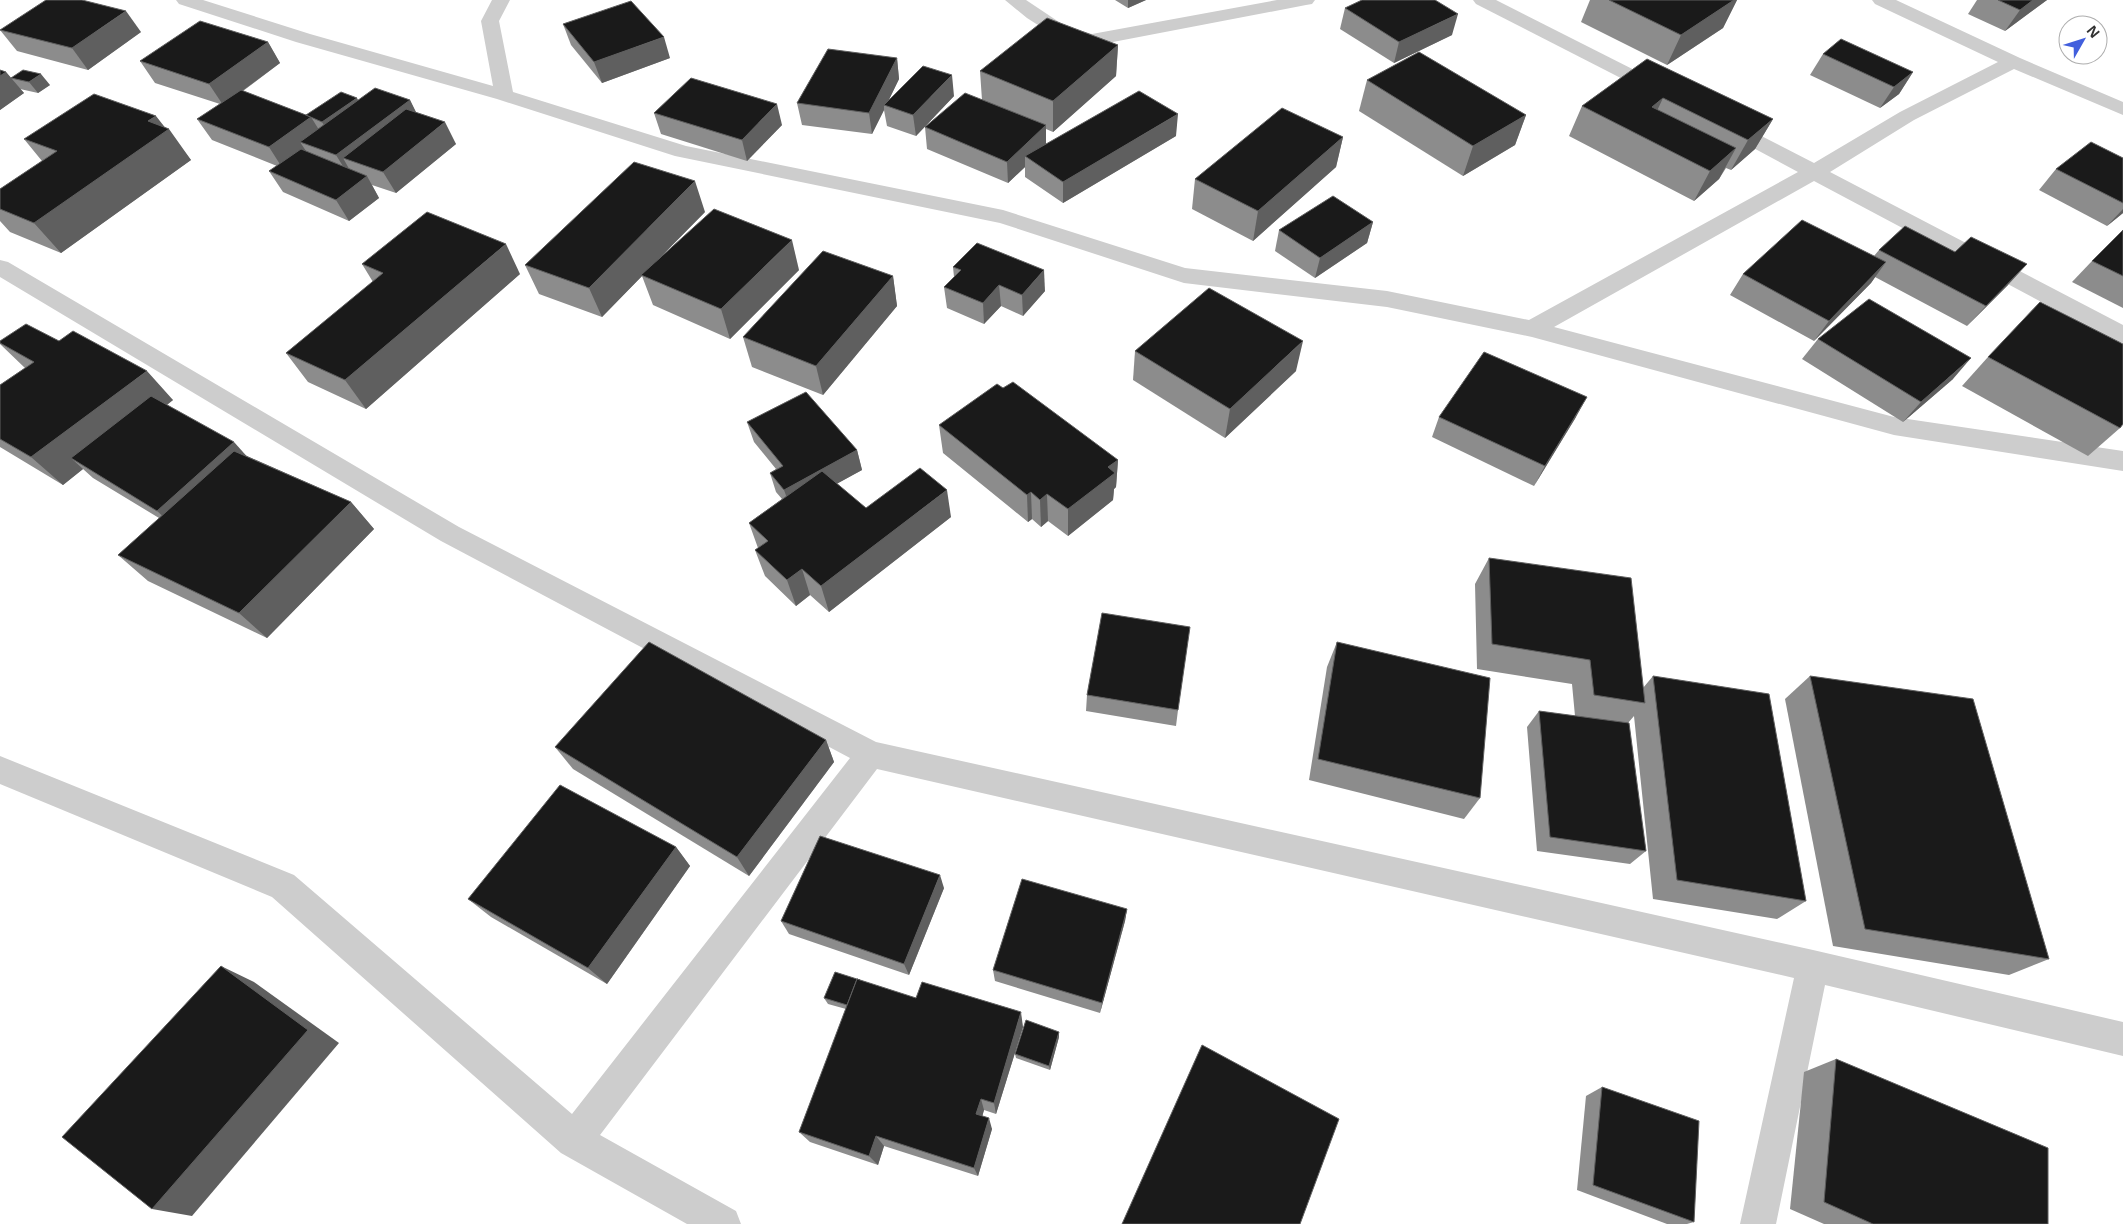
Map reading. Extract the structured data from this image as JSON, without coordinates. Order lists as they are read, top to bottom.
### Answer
{
  "north": "top right"
}
